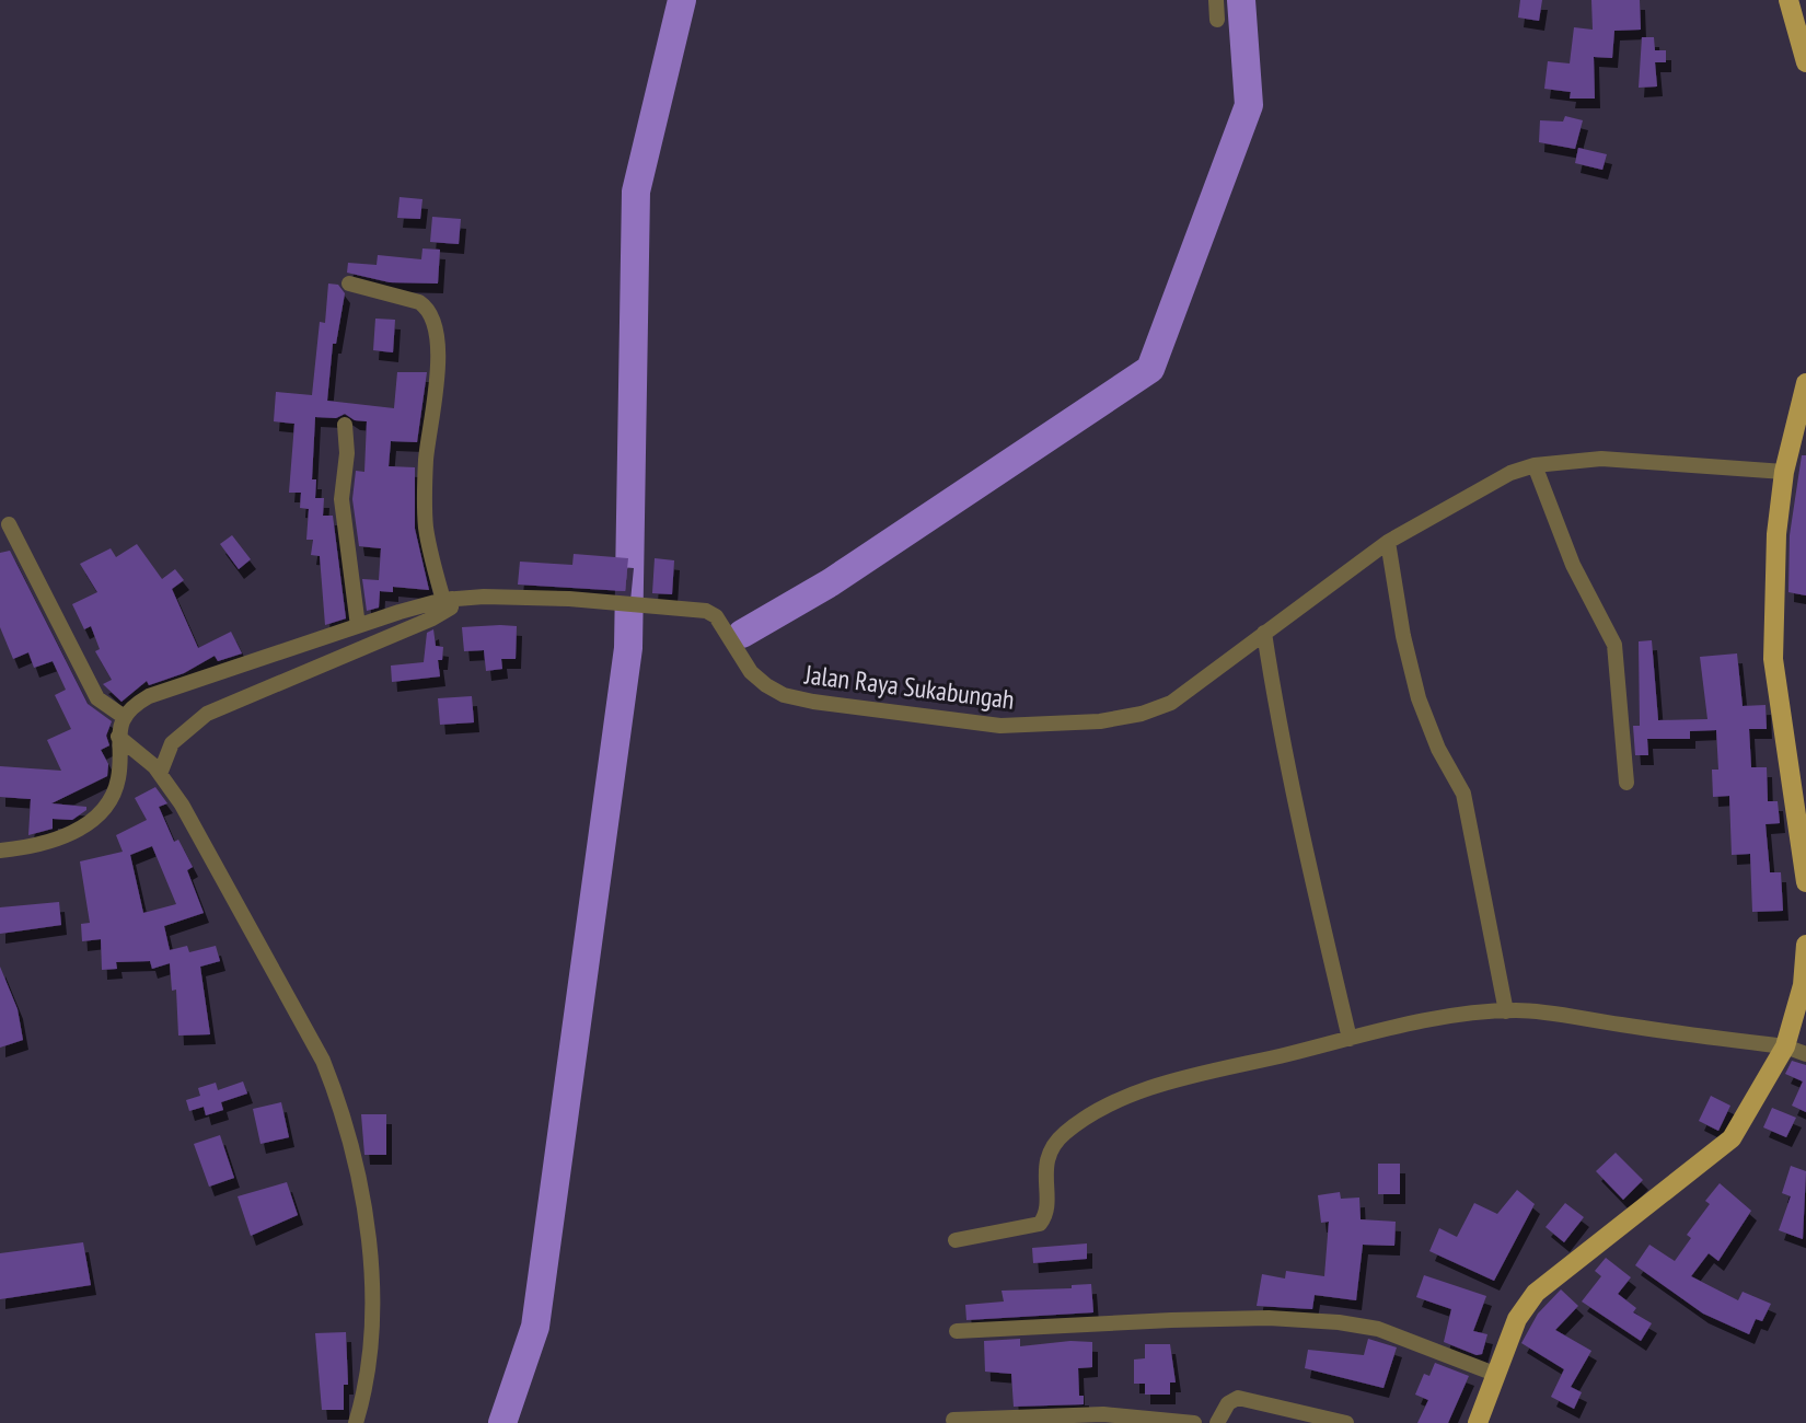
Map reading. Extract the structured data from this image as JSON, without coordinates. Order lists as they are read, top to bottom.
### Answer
{
  "streets": {
    "street": ["Jalan Raya Sukabungah"]
  }
}
